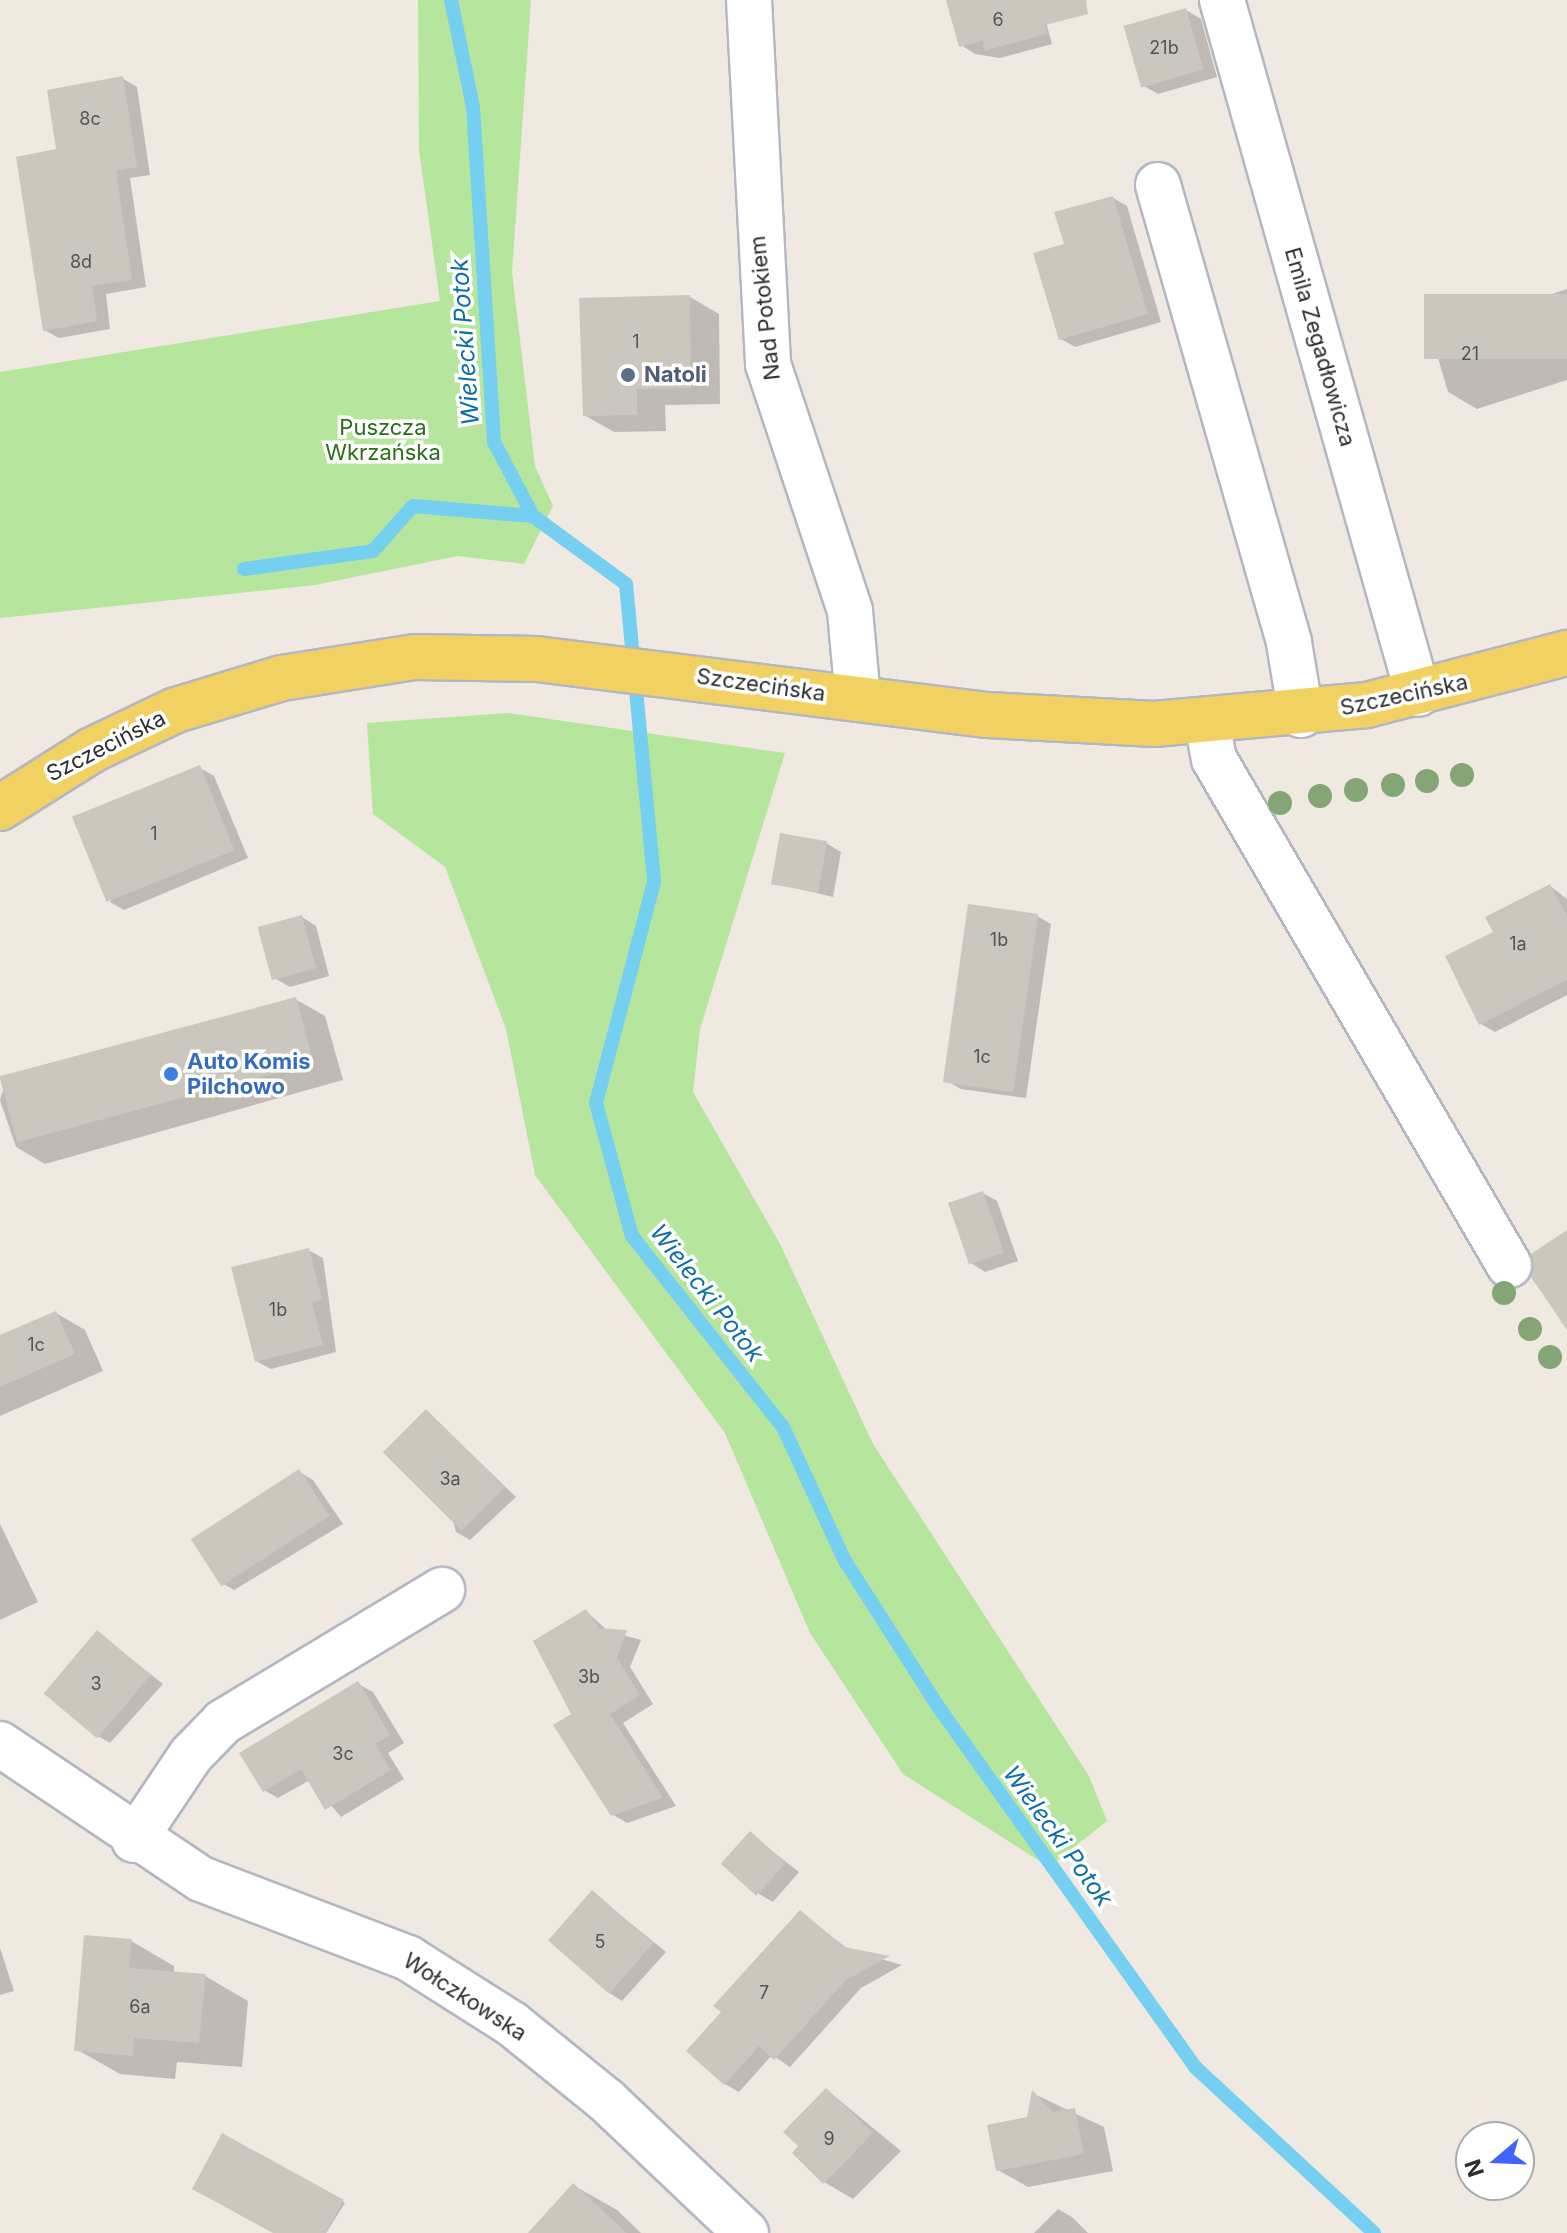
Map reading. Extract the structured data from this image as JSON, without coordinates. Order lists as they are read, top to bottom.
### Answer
{
  "streets": {
    "main road": ["Szczecińska"],
    "street": ["Nad Potokiem", "Emila Zegadłowicza", "Wołczkowska"]
  },
  "crossings": [
    ["Nad Potokiem", "Szczecińska"],
    ["Emila Zegadłowicza", "Szczecińska"]
  ],
  "water": ["Wielecki Potok"],
  "parks": ["Puszcza Wkrzańska"],
  "places": ["Natoli", "Auto Komis Pilchowo"],
  "house_numbers": [
    "6",
    "21b",
    "8c",
    "8d",
    "1",
    "21",
    "1",
    "1b",
    "1a",
    "1c",
    "1b",
    "1c",
    "3a",
    "3b",
    "3",
    "3c",
    "5",
    "7",
    "6a",
    "9"
  ],
  "north": "left"
}
